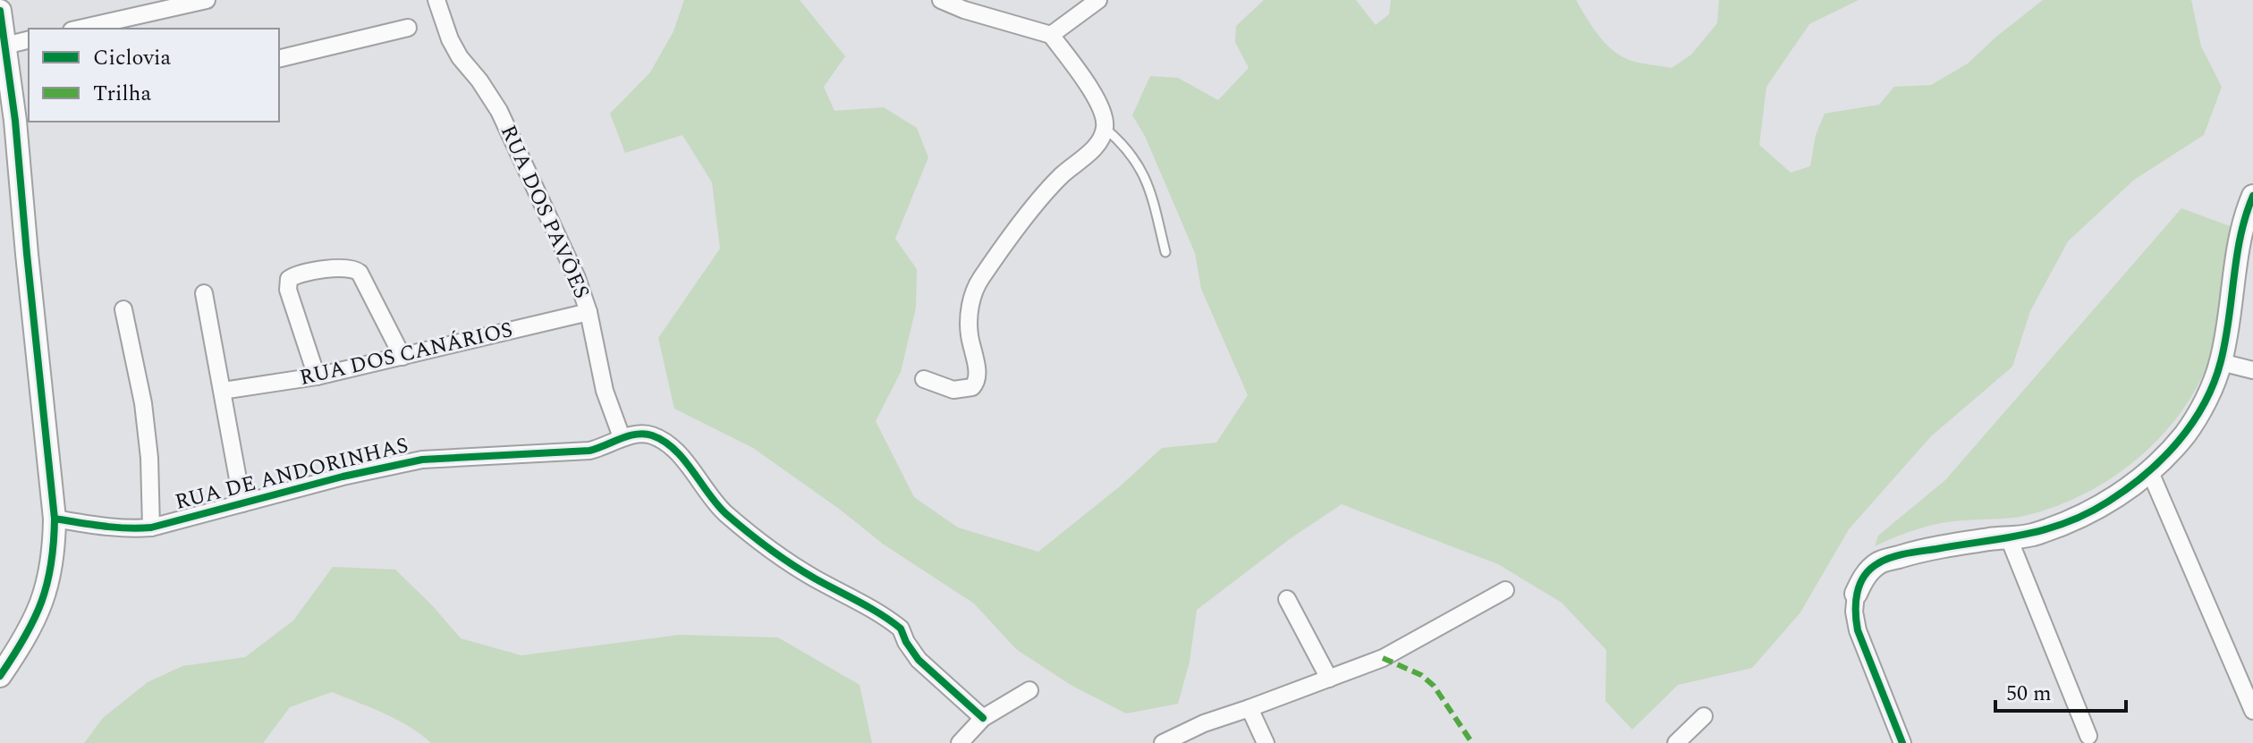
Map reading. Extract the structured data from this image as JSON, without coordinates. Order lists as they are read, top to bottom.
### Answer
{
  "streets": {
    "street": ["RUA DOS PAVÕES", "RUA DOS CANÁRIOS", "RUA DE ANDORINHAS"]
  },
  "crossings": [
    ["RUA DOS PAVÕES", "RUA DOS CANÁRIOS"],
    ["RUA DOS PAVÕES", "RUA DE ANDORINHAS"]
  ],
  "legend": ["Ciclovia", "Trilha"],
  "scale_bar": "50 m"
}
